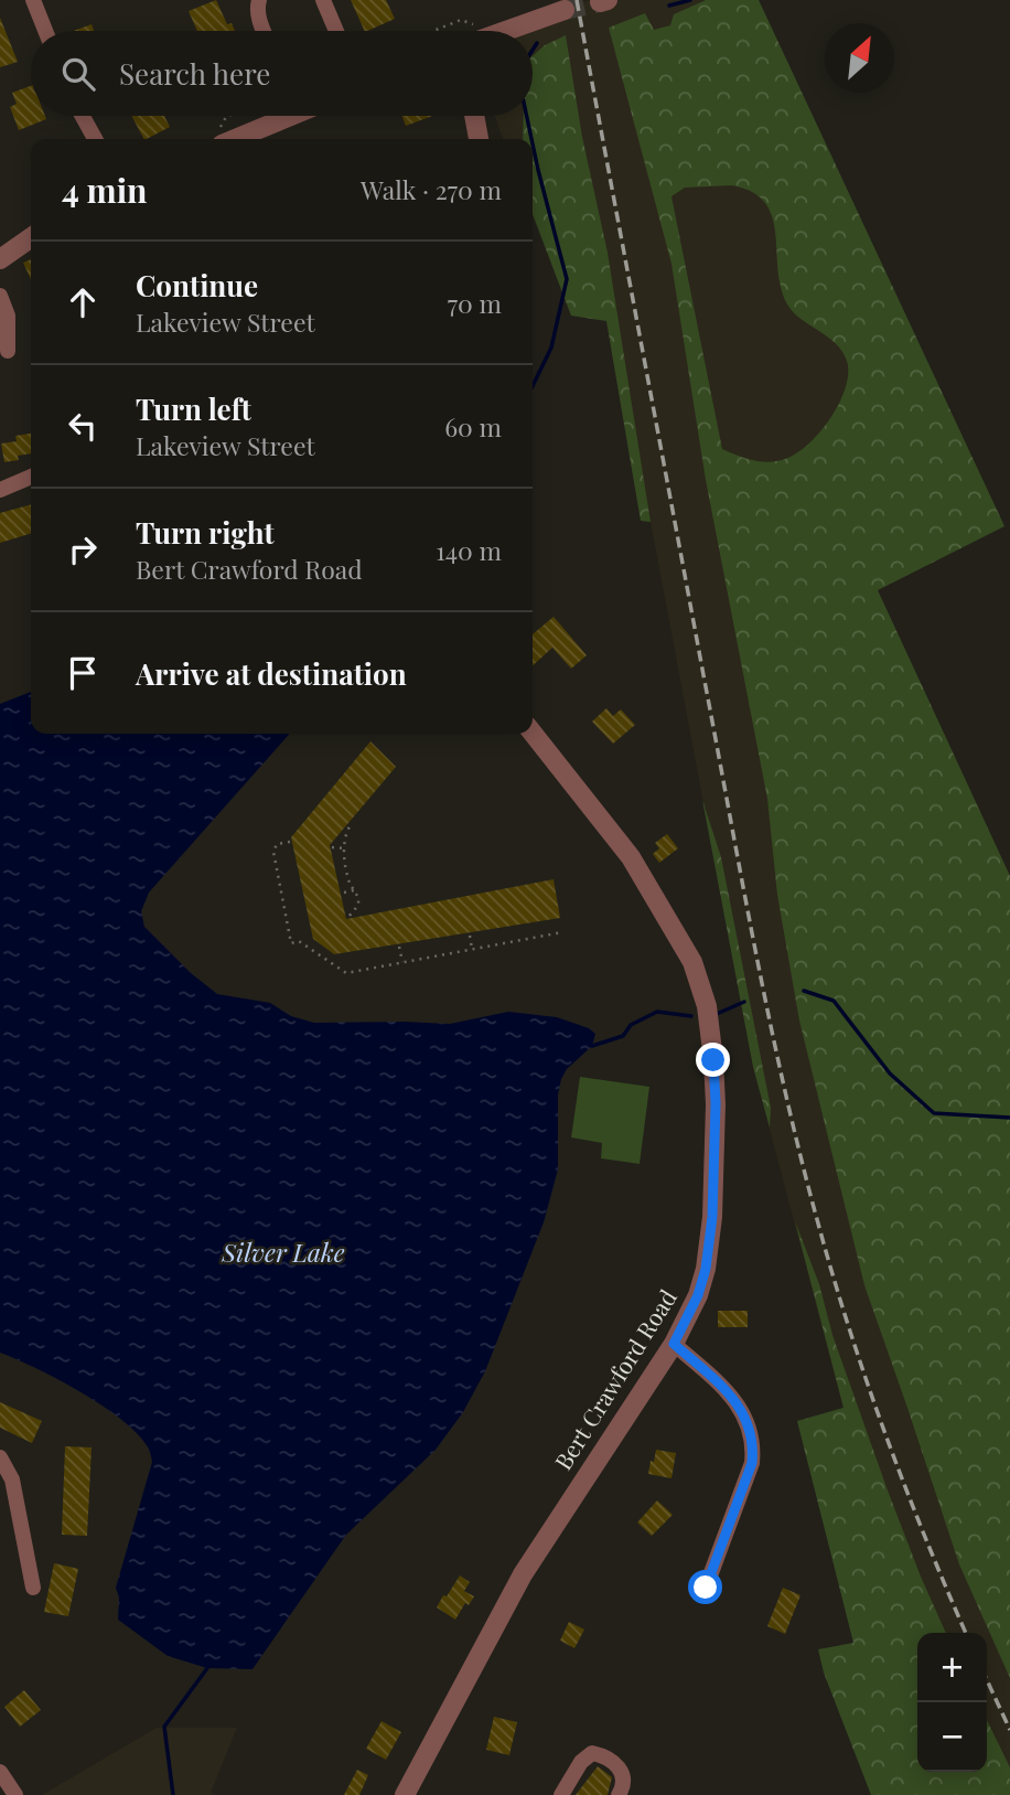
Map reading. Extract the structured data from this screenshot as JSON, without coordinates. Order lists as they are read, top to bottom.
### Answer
{
  "streets": {
    "street": ["Bert Crawford Road"]
  },
  "water": ["Silver Lake"],
  "north": "top right",
  "page": {
    "search": "Search here",
    "heading": ["4 min", "Walk · 270 m"],
    "list": [
      ["Continue", "Lakeview Street", "70 m"],
      ["Turn left", "Lakeview Street", "60 m"],
      ["Turn right", "Bert Crawford Road", "140 m"],
      "Arrive at destination"
    ],
    "map_buttons": ["+", "−"]
  }
}
